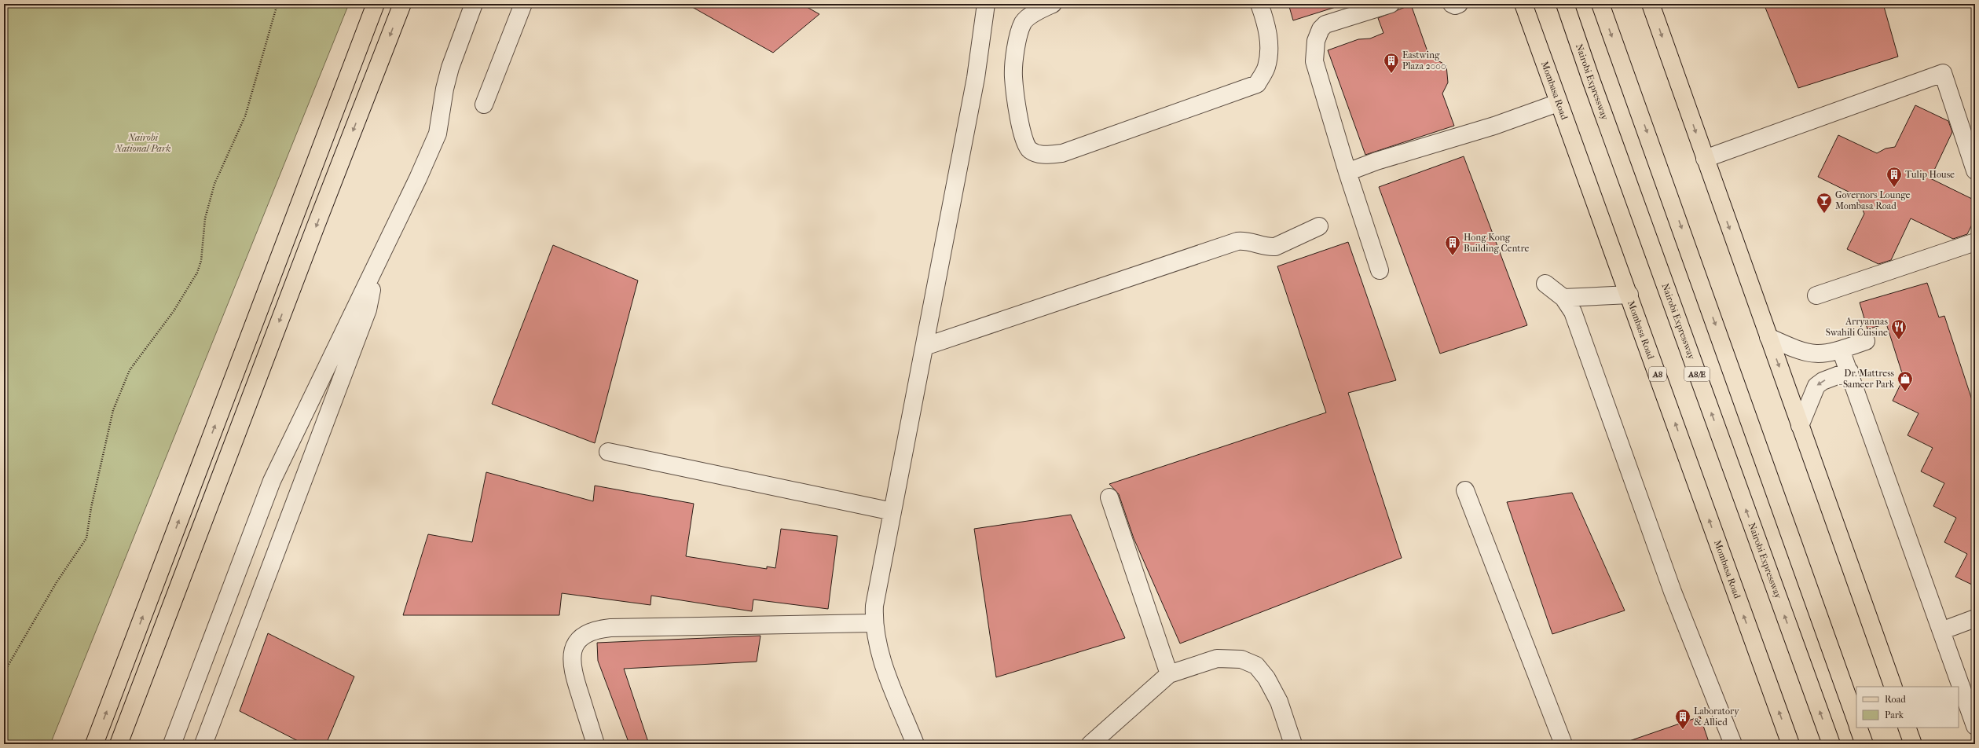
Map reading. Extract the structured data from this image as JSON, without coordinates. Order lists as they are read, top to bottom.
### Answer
{
  "streets": {
    "main road": [
      "Nairobi Expressway",
      "Mombasa Road",
      "A8",
      "A8/E"
    ]
  },
  "parks": ["Nairobi National Park"],
  "places": {
    "building": [
      "Eastwing Plaza 2000",
      "Tulip House",
      "Hong Kong Building Centre",
      "Laboratory & Allied"
    ],
    "bar": ["Governors Lounge Mombasa Road"],
    "restaurant": ["Arryannas Swahili Cuisine"],
    "shop": ["Dr. Mattress - Sameer Park"]
  },
  "legend": ["Road", "Park"]
}
